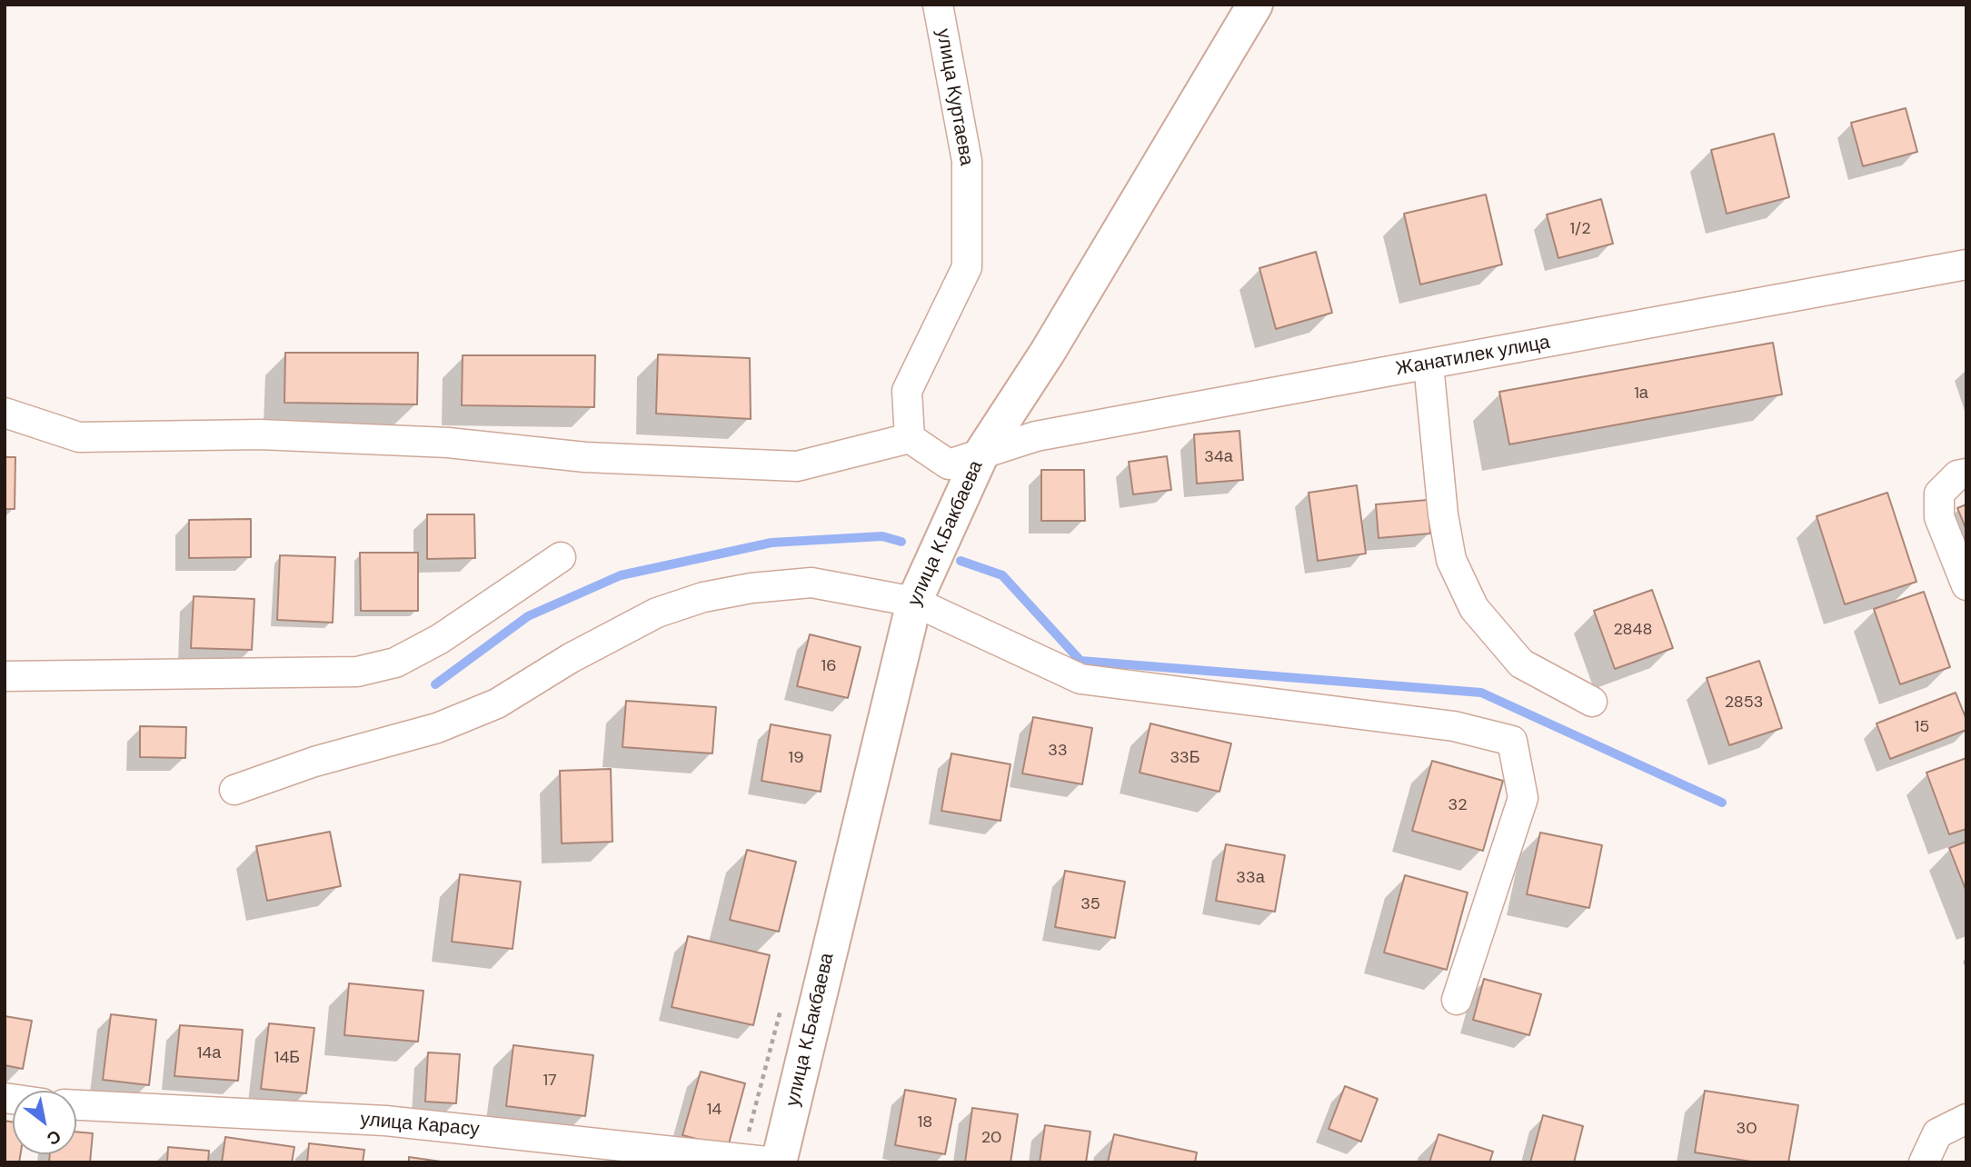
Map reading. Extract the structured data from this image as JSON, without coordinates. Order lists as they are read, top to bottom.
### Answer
{
  "streets": {
    "street": [
      "улица Куртаева",
      "Жанатилек улица",
      "улица К.Бакбаева",
      "улица Карасу"
    ]
  },
  "crossings": [
    ["Жанатилек улица", "улица К.Бакбаева"],
    ["улица К.Бакбаева", "улица Карасу"]
  ],
  "house_numbers": [
    "1/2",
    "1а",
    "34а",
    "2848",
    "16",
    "2853",
    "15",
    "33",
    "19",
    "33Б",
    "32",
    "33а",
    "35",
    "14а",
    "14Б",
    "17",
    "14",
    "18",
    "30",
    "20"
  ],
  "north": "bottom right"
}
